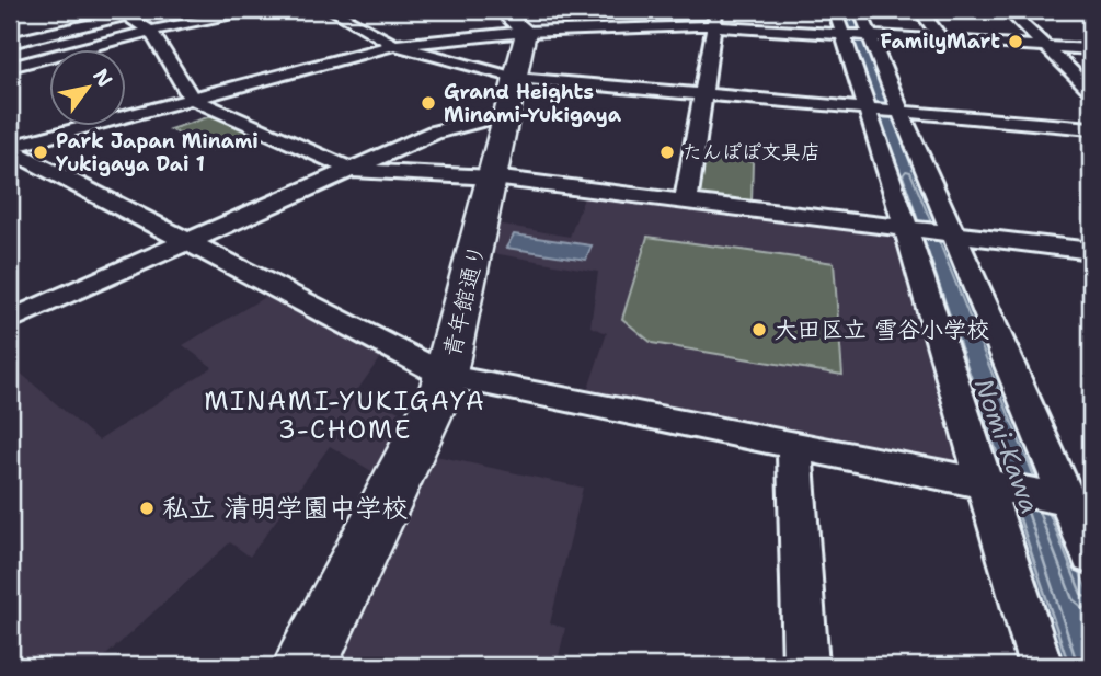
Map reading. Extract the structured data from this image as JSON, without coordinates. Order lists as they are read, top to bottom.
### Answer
{
  "streets": {
    "street": ["青年館通り"]
  },
  "districts": ["MINAMI-YUKIGAYA 3-CHOME"],
  "water": ["Nomi-Kawa"],
  "places": [
    "FamilyMart",
    "Grand Heights Minami-Yukigaya",
    "Park Japan Minami Yukigaya Dai 1",
    "たんぽぽ文具店",
    "大田区立 雪谷小学校",
    "私立 清明学園中学校"
  ],
  "north": "top right"
}
